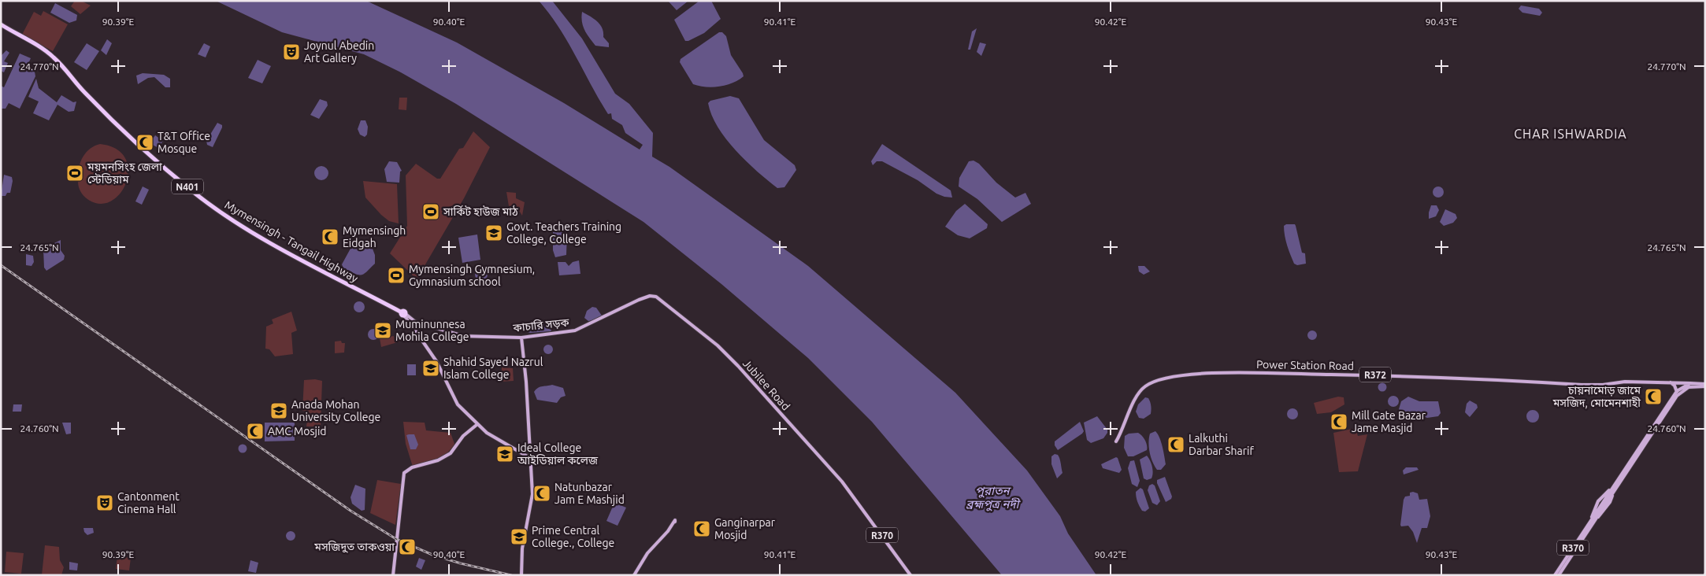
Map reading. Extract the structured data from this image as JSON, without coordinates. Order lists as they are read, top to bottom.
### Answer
{
  "streets": {
    "highway": ["N401", "Mymensingh - Tangail Highway"],
    "main road": [
      "কাচারি সড়ক",
      "Power Station Road",
      "R372",
      "Jubilee Road",
      "R370"
    ]
  },
  "crossings": [
    ["Mymensingh - Tangail Highway", "কাচারি সড়ক"],
    ["কাচারি সড়ক", "Jubilee Road"]
  ],
  "districts": ["CHAR ISHWARDIA"],
  "water": ["পুরাতন ব্রহ্মপুত্র নদী"],
  "places": {
    "theatre": ["Joynul Abedin Art Gallery", "Cantonment Cinema Hall"],
    "mosque": [
      "T&T Office Mosque",
      "Mymensingh Eidgah",
      "চায়নামোড় জামে মসজিদ, মোমেনশাহী",
      "Mill Gate Bazar Jame Masjid",
      "AMC Mosjid",
      "Lalkuthi Darbar Sharif",
      "Natunbazar Jam E Mashjid",
      "Ganginarpar Mosjid",
      "মসজিদুত তাকওয়া"
    ],
    "sports": ["ময়মনসিংহ জেলা স্টেডিয়াম", "সার্কিট হাউজ মাঠ", "Mymensingh Gymnesium, Gymnasium school"],
    "school or university": [
      "Govt. Teachers Training College, College",
      "Muminunnesa Mohila College",
      "Shahid Sayed Nazrul Islam College",
      "Anada Mohan University College",
      "Ideal College আইডিয়াল কলেজ",
      "Prime Central College., College"
    ]
  },
  "coordinates": [
    "90.39°E",
    "90.40°E",
    "90.41°E",
    "90.42°E",
    "90.43°E",
    "24.770°N",
    "24.765°N",
    "24.760°N"
  ]
}
